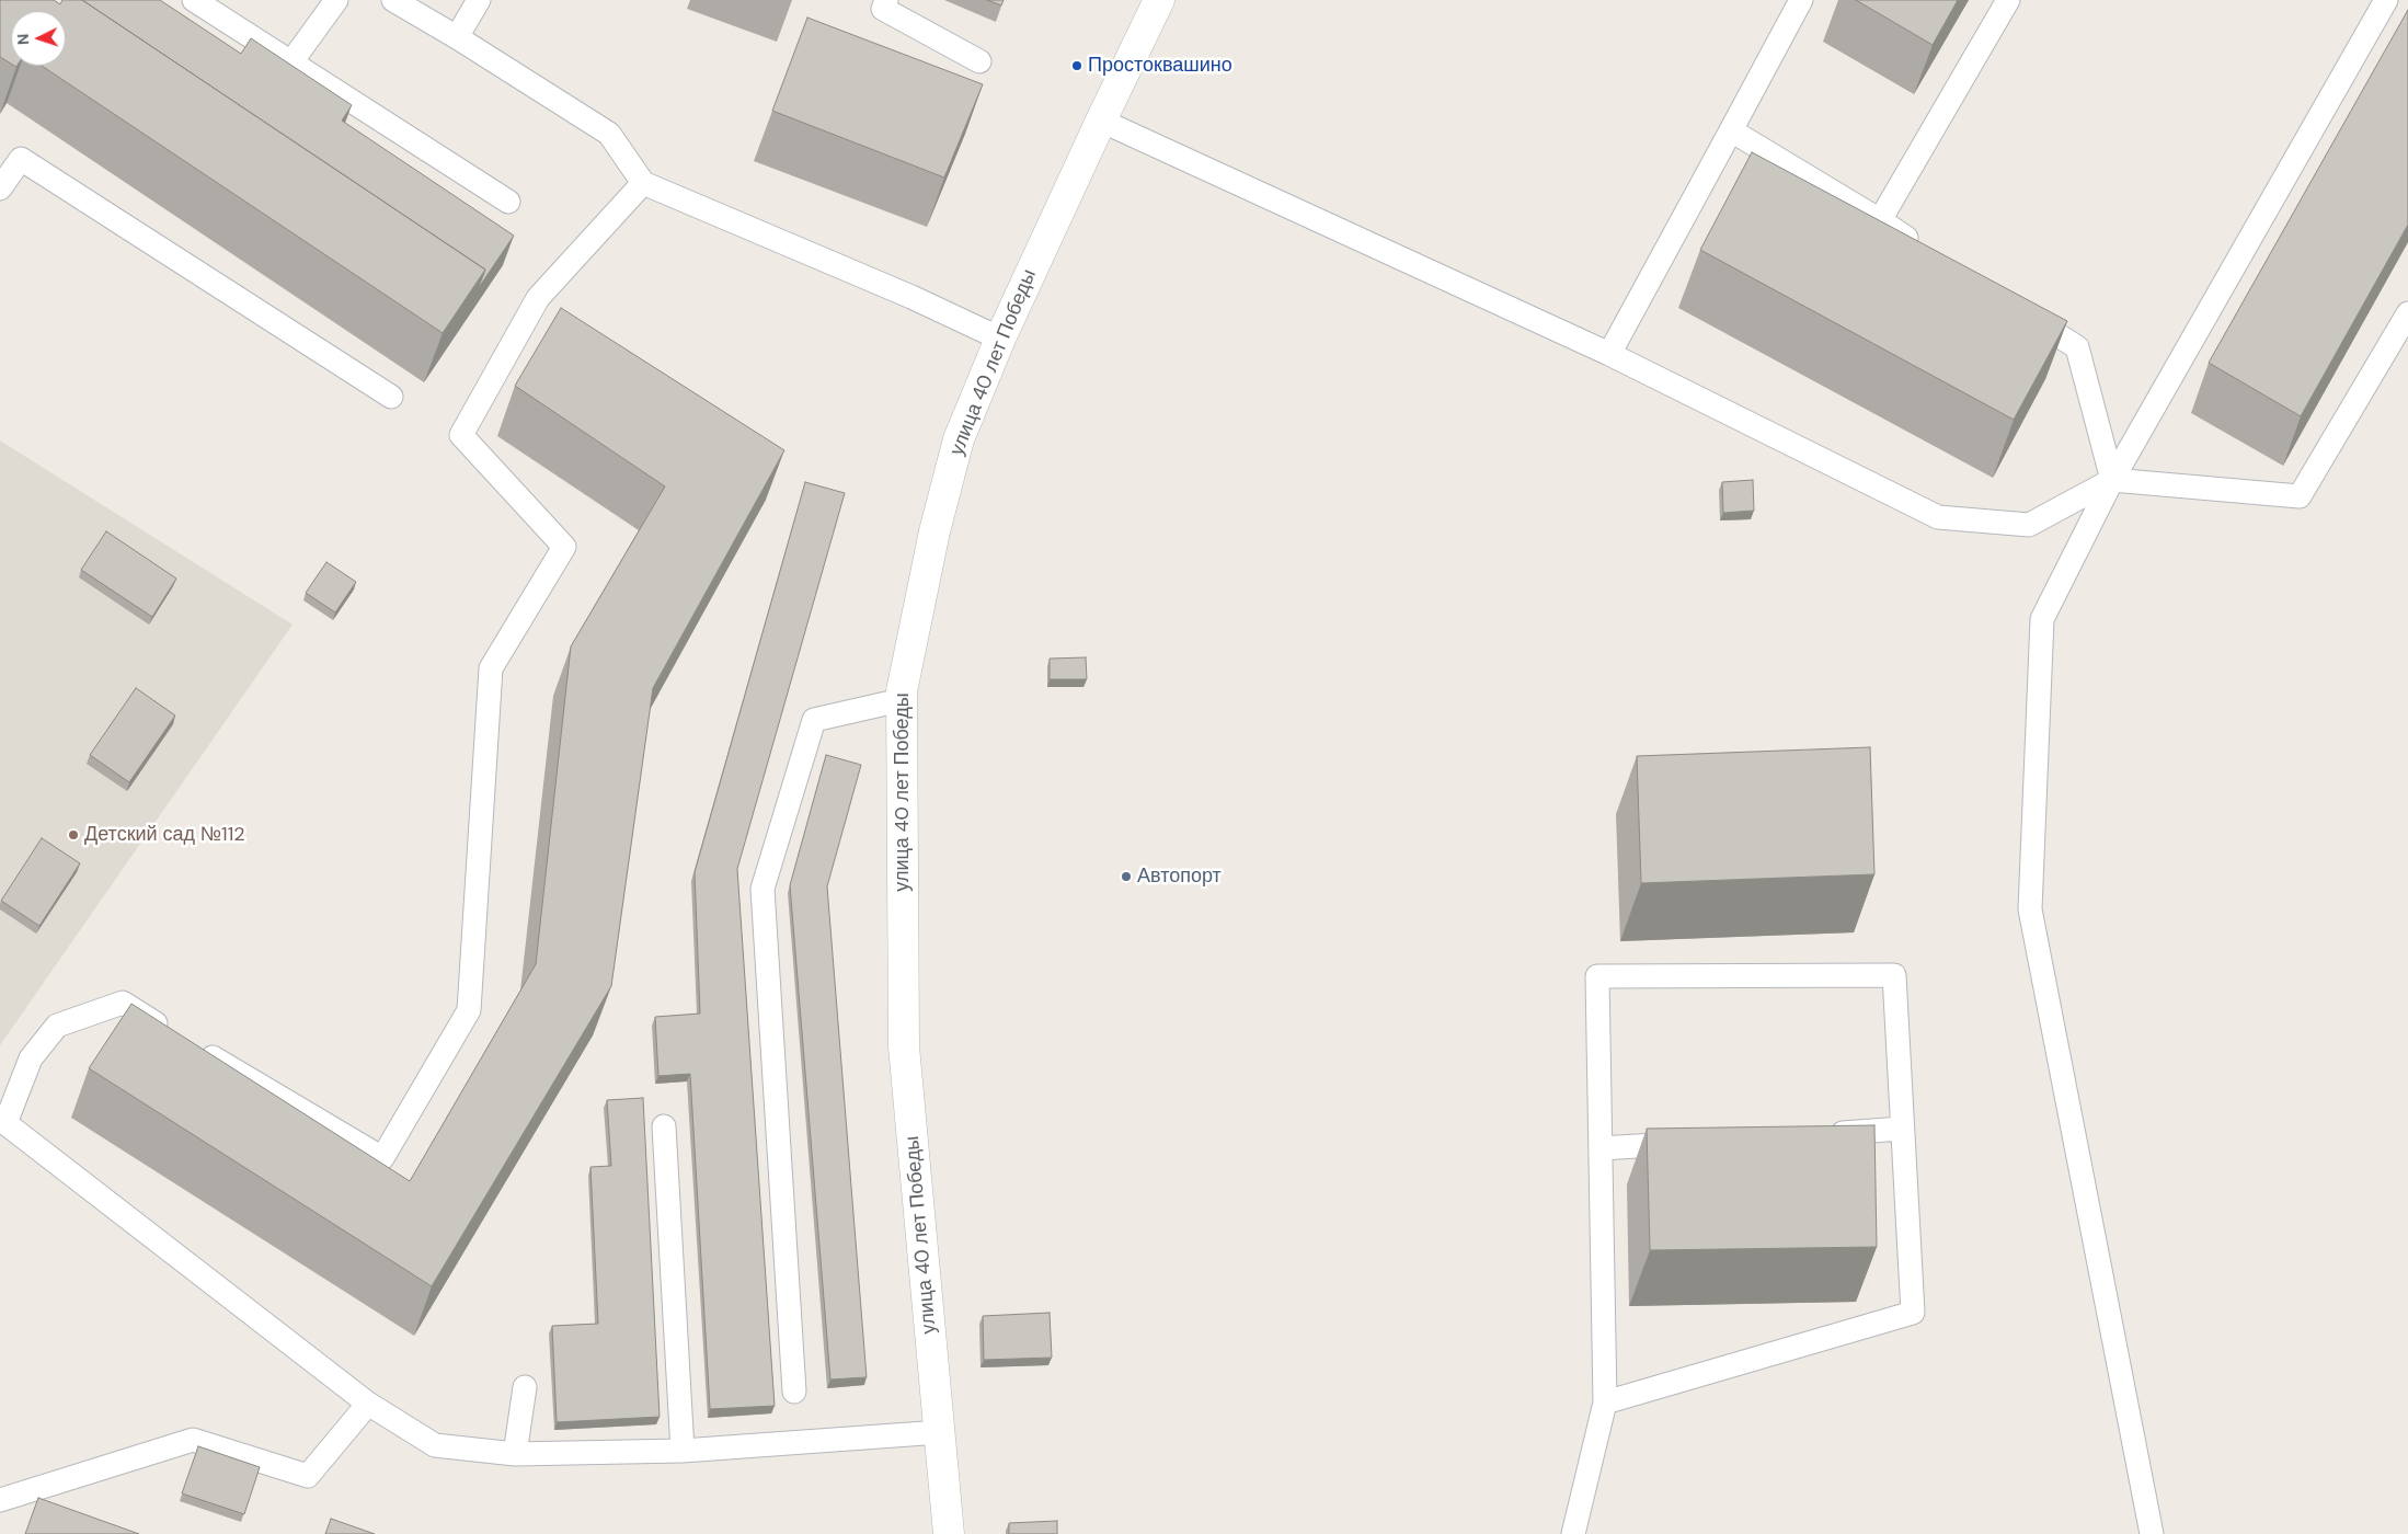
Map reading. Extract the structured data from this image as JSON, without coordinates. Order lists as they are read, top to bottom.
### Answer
{
  "streets": {
    "street": ["улица 40 лет Победы"]
  },
  "places": ["Простоквашино", "Детский сад №112", "Автопорт"],
  "north": "left"
}
